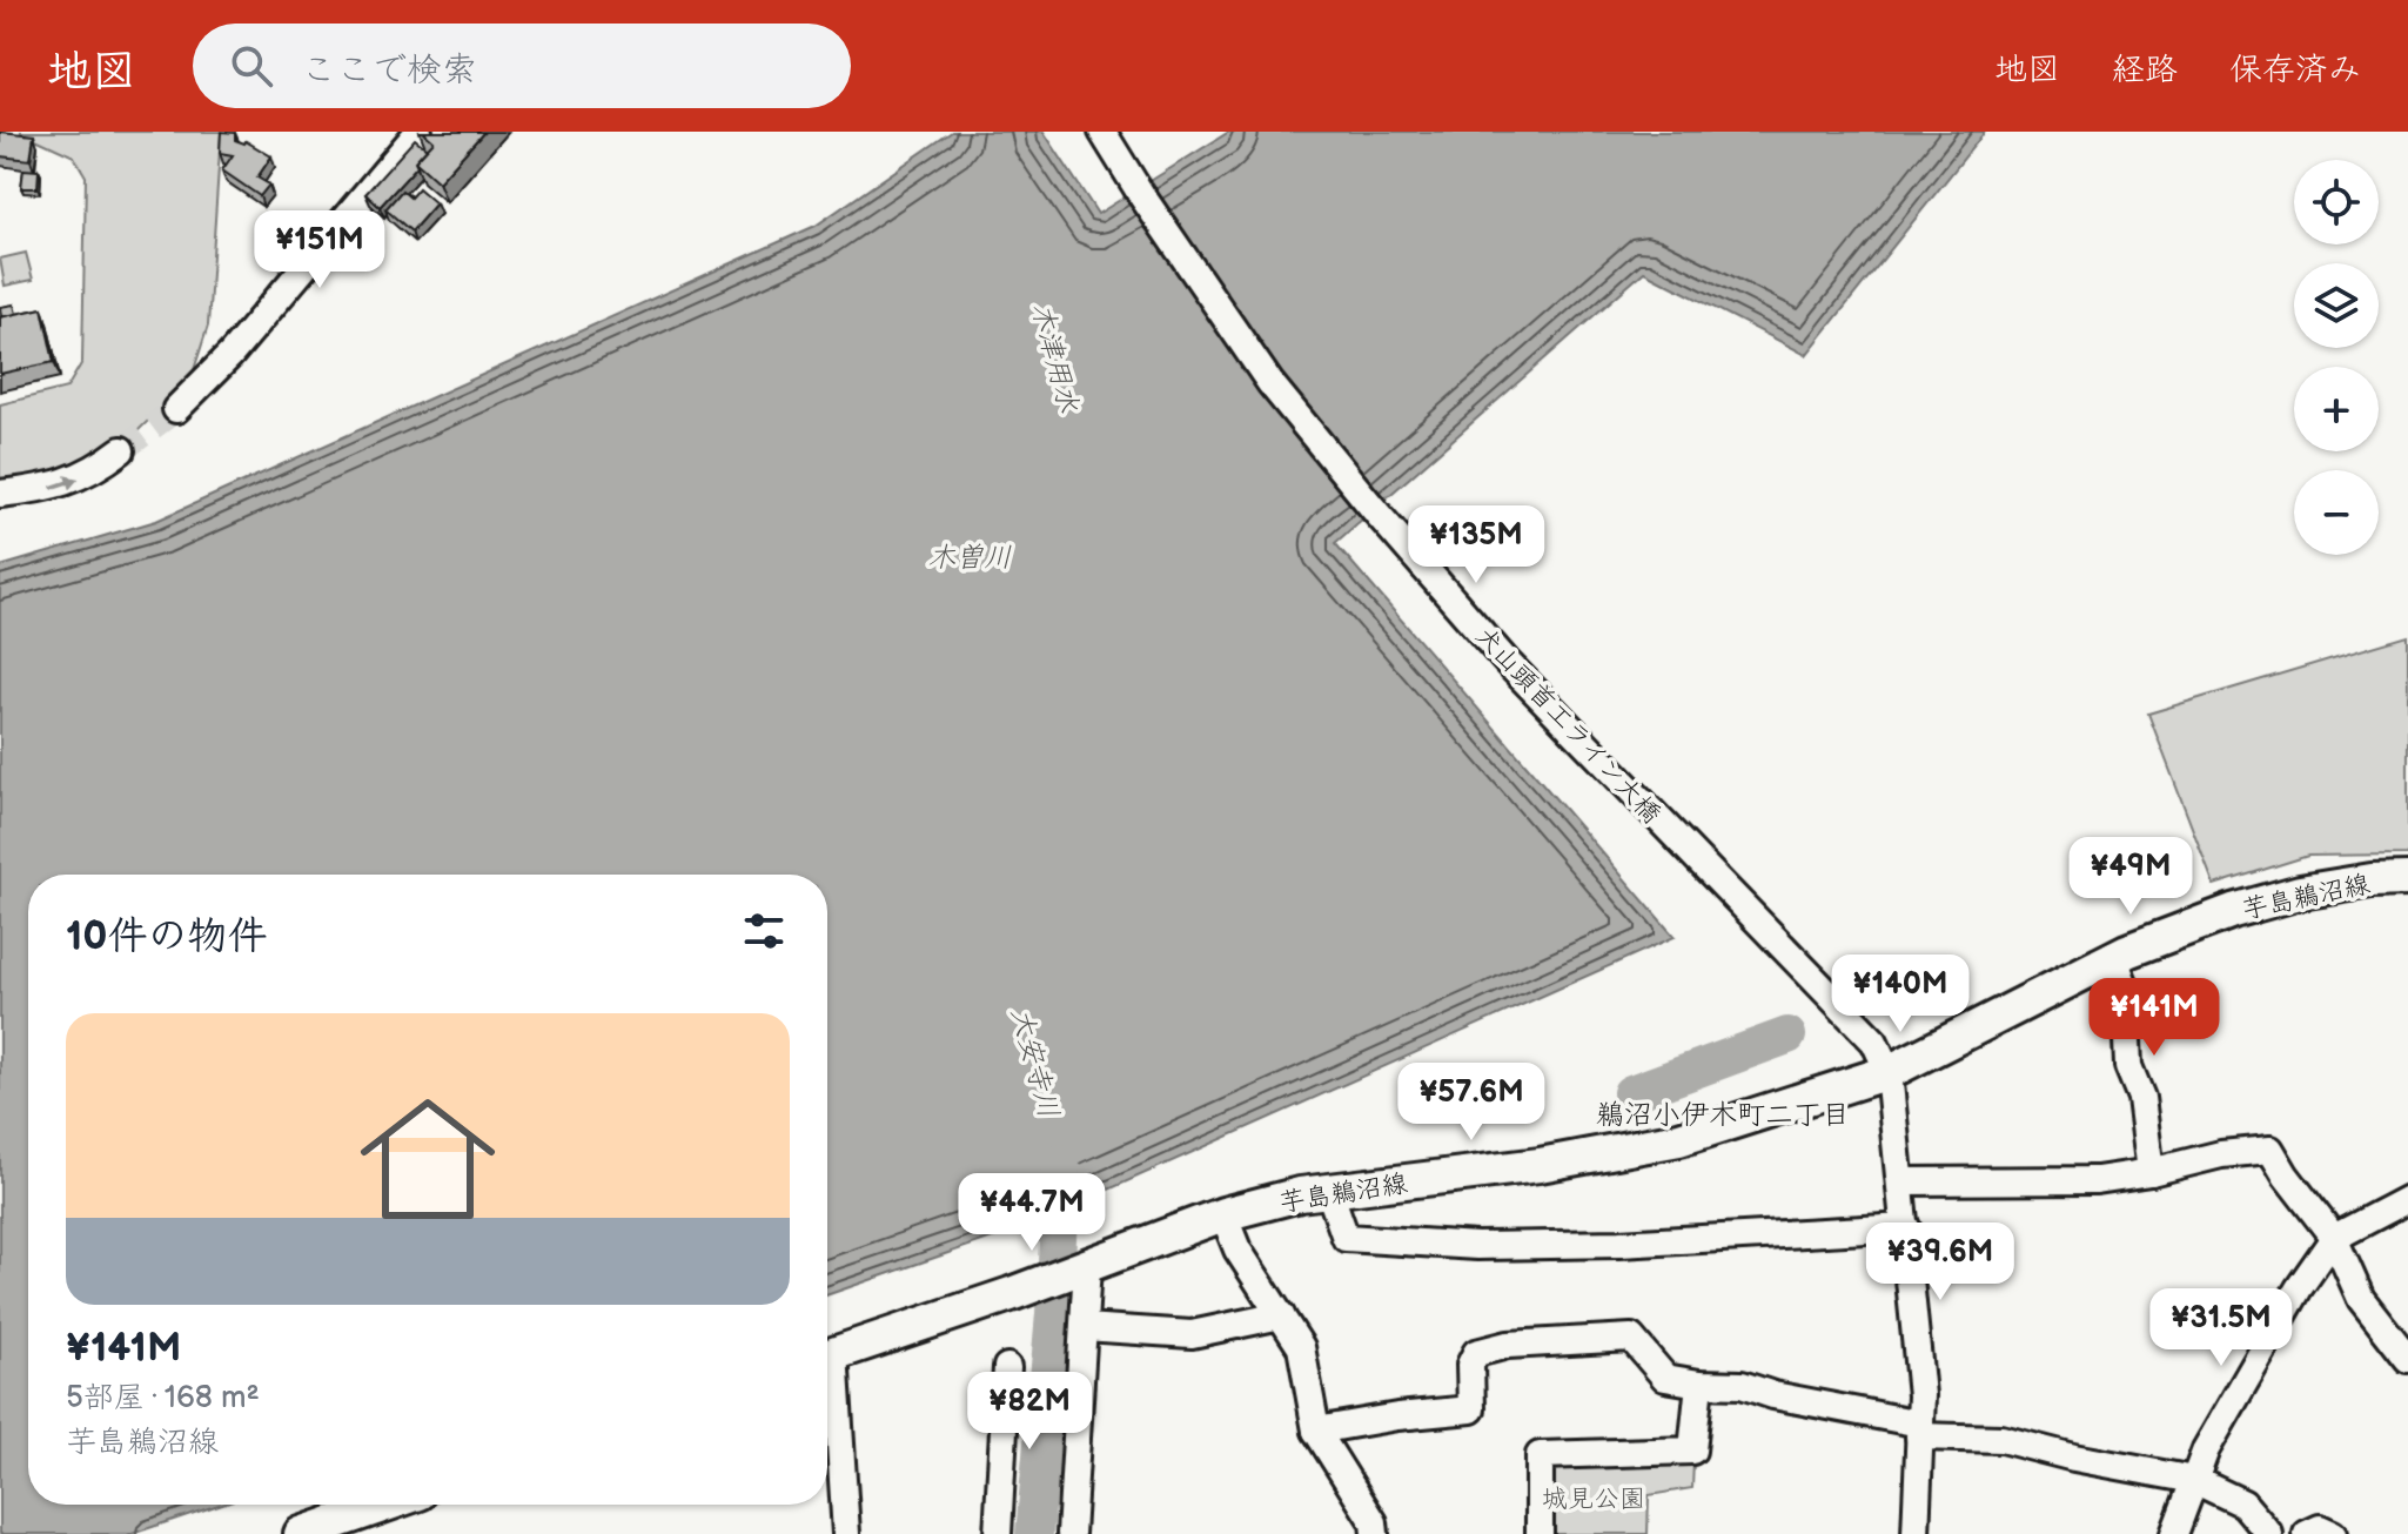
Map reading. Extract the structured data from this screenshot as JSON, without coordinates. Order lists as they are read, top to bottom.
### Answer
{
  "streets": {
    "main road": ["芋島鵜沼線"],
    "street": ["犬山頭首工ライン大橋"]
  },
  "crossings": [
    ["犬山頭首工ライン大橋", "芋島鵜沼線"]
  ],
  "districts": ["鵜沼小伊木町二丁目"],
  "water": ["木津用水", "木曽川", "大安寺川"],
  "parks": ["城見公園"],
  "page": {
    "header": "地図",
    "search": "ここで検索",
    "nav": ["地図", "経路", "保存済み"],
    "map_buttons": ["+", "−"],
    "price": [
      "¥151M",
      "¥135M",
      "¥49M",
      "¥140M",
      "¥141M",
      "¥57.6M",
      "¥44.7M",
      "¥39.6M",
      "¥31.5M",
      "¥82M"
    ],
    "heading": "10件の物件",
    "list": [
      {
        "name": "¥141M",
        "note": "5部屋 · 168 m² · 芋島鵜沼線"
      }
    ]
  }
}
